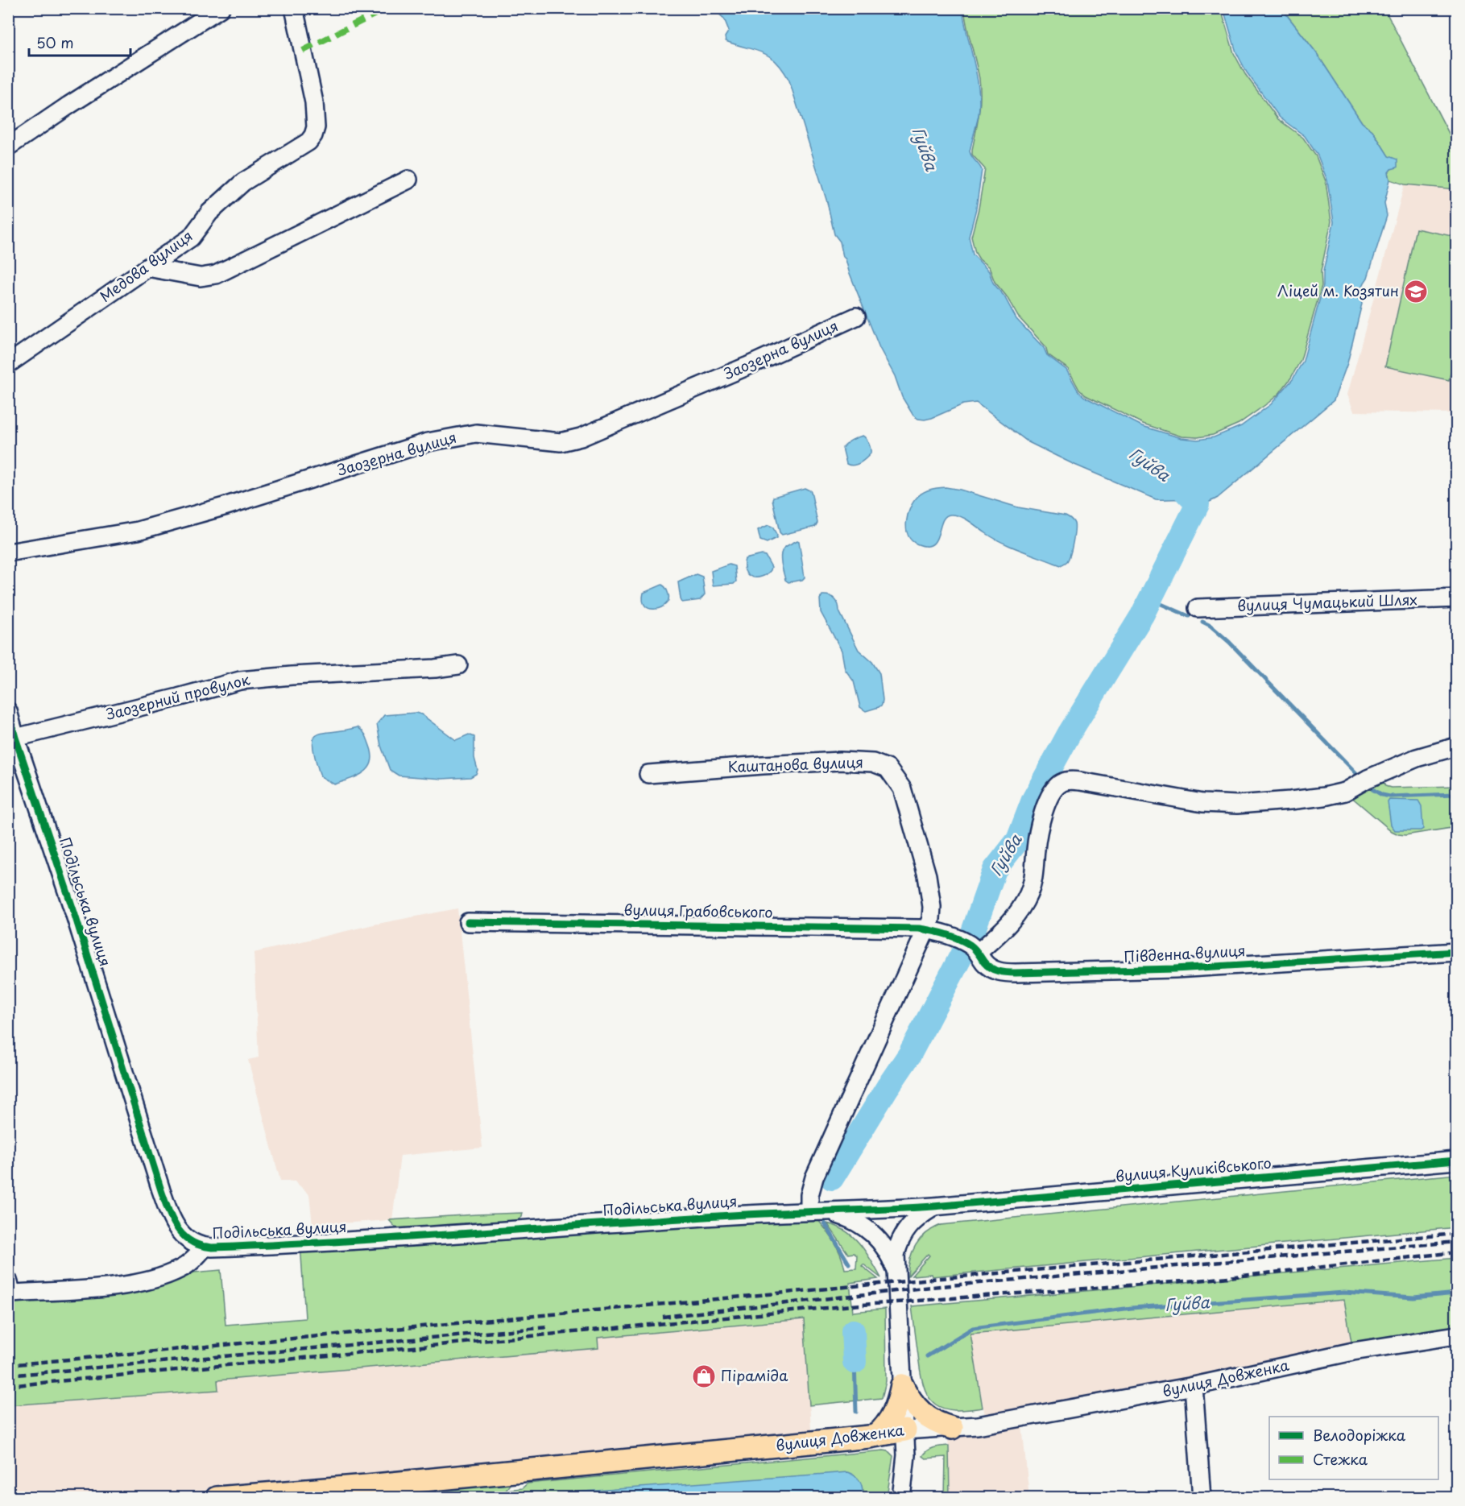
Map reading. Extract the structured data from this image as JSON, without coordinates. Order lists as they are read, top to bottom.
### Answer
{
  "streets": {
    "main road": ["вулиця Довженка"],
    "street": [
      "Медова вулиця",
      "Заозерна вулиця",
      "вулиця Чумацький Шлях",
      "Заозерний провулок",
      "Каштанова вулиця",
      "Подільська вулиця",
      "вулиця Грабовського",
      "Південна вулиця",
      "вулиця Куликівського"
    ]
  },
  "crossings": [
    ["Заозерний провулок", "Подільська вулиця"],
    ["Каштанова вулиця", "Подільська вулиця"],
    ["Каштанова вулиця", "вулиця Грабовського"],
    ["Каштанова вулиця", "Південна вулиця"],
    ["Подільська вулиця", "вулиця Куликівського"],
    ["вулиця Грабовського", "Південна вулиця"]
  ],
  "water": ["Гуйва"],
  "places": {
    "school or university": ["Ліцей м. Козятин"],
    "shop": ["Піраміда"]
  },
  "legend": ["Велодоріжка", "Стежка"],
  "scale_bar": "50 m"
}
